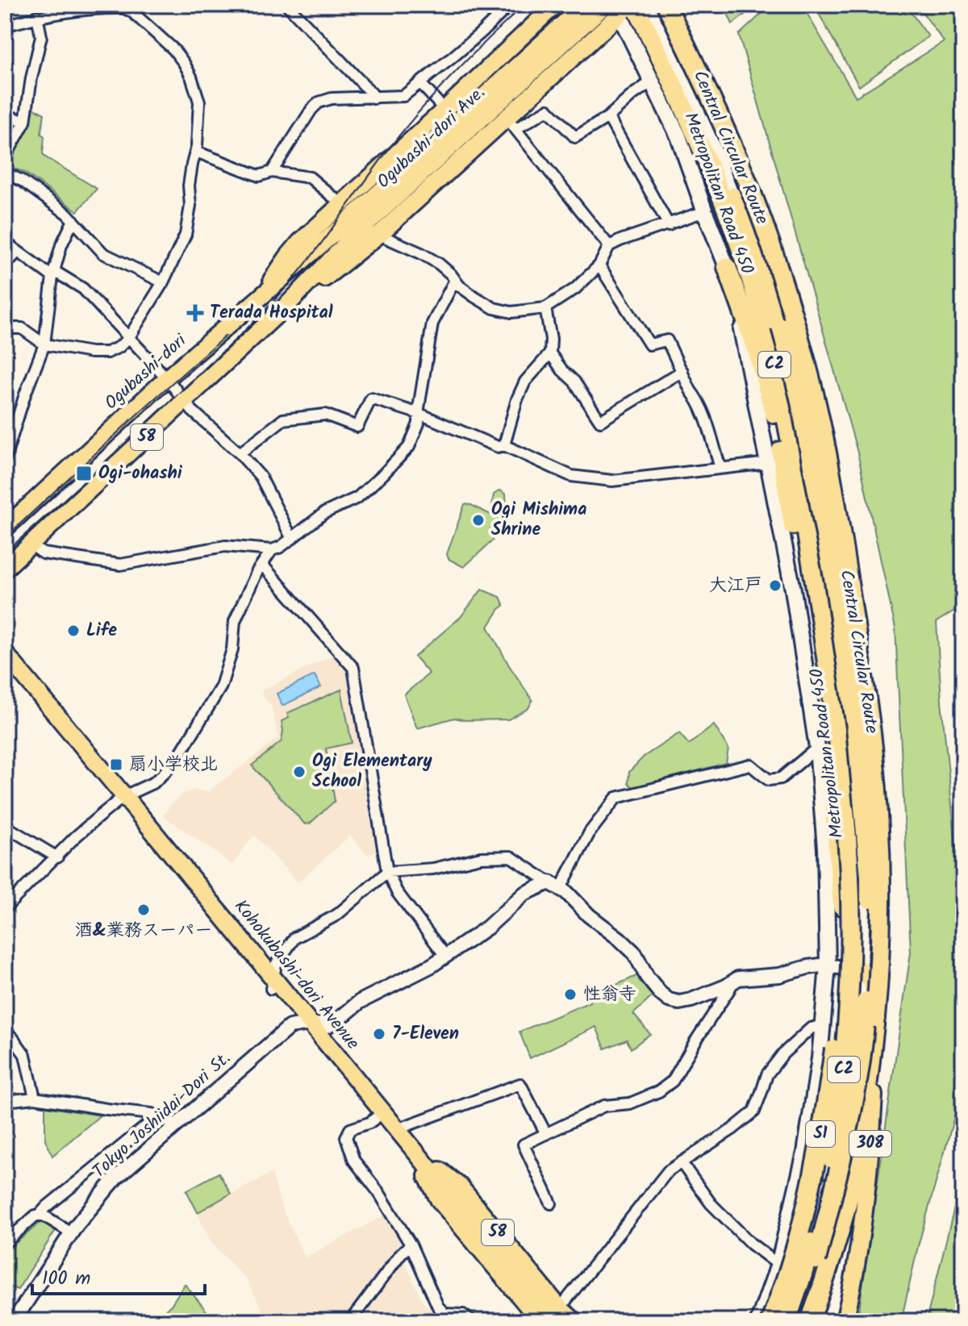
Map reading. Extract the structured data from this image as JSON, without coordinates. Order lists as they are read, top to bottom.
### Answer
{
  "streets": {
    "highway": ["Central Circular Route", "C2", "S1"],
    "main road": [
      "Ogubashi-dori Ave.",
      "Metropolitan Road 450",
      "Ogubashi-dori",
      "58",
      "Kohokubashi-dori Avenue",
      "308"
    ],
    "street": ["Tokyo Joshiidai-Dori St."]
  },
  "crossings": [
    ["Ogubashi-dori Ave.", "Ogubashi-dori"],
    ["Ogubashi-dori Ave.", "58"],
    ["Central Circular Route", "Metropolitan Road 450"],
    ["Central Circular Route", "S1"],
    ["Metropolitan Road 450", "308"],
    ["58", "Kohokubashi-dori Avenue"],
    ["Kohokubashi-dori Avenue", "Tokyo Joshiidai-Dori St."]
  ],
  "places": {
    "health": ["Terada Hospital"],
    "transit": ["Ogi-ohashi", "扇小学校北"],
    "other": [
      "Ogi Mishima Shrine",
      "大江戸",
      "Life",
      "Ogi Elementary School",
      "酒&業務スーパー",
      "性翁寺",
      "7-Eleven"
    ]
  },
  "scale_bar": "100 m"
}
